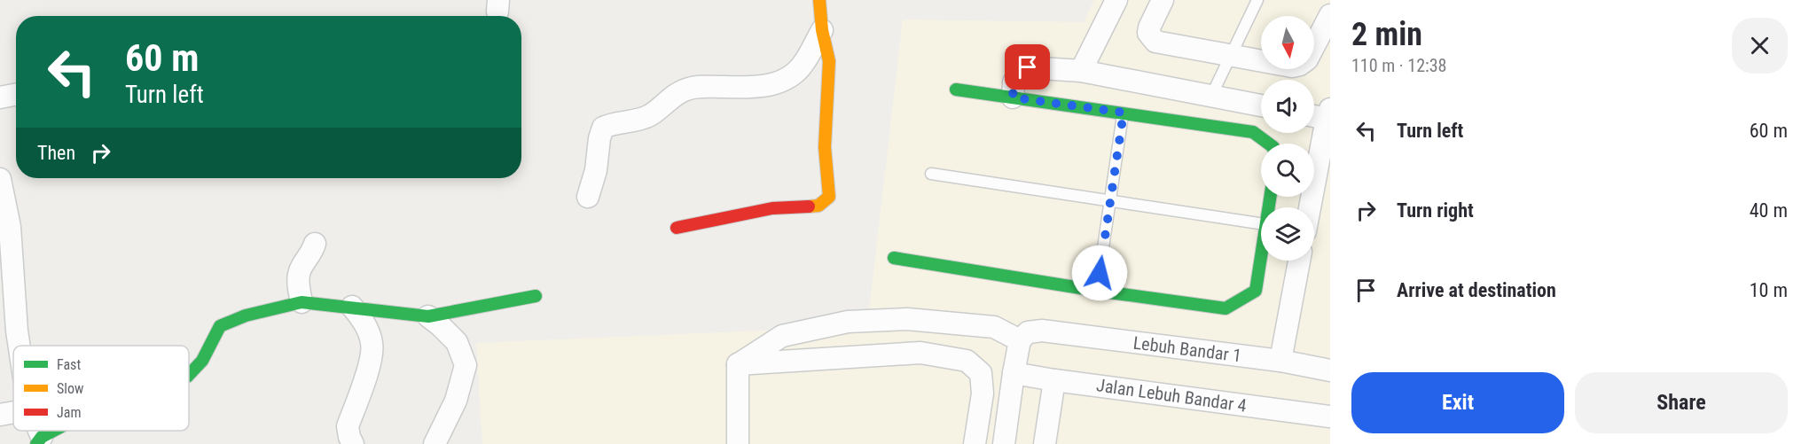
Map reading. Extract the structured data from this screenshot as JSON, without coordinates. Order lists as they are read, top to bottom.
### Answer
{
  "streets": {
    "street": ["Lebuh Bandar 1", "Jalan Lebuh Bandar 4"]
  },
  "legend": ["Fast", "Slow", "Jam"],
  "north": "bottom",
  "page": {
    "heading": ["2 min", "110 m · 12:38"],
    "turn": ["60 m", "Turn left"],
    "list": [
      {
        "name": "Turn left",
        "value": "60 m"
      },
      {
        "name": "Turn right",
        "value": "40 m"
      },
      {
        "name": "Arrive at destination",
        "value": "10 m"
      }
    ],
    "then": "Then",
    "buttons": ["Exit", "Share"]
  }
}
